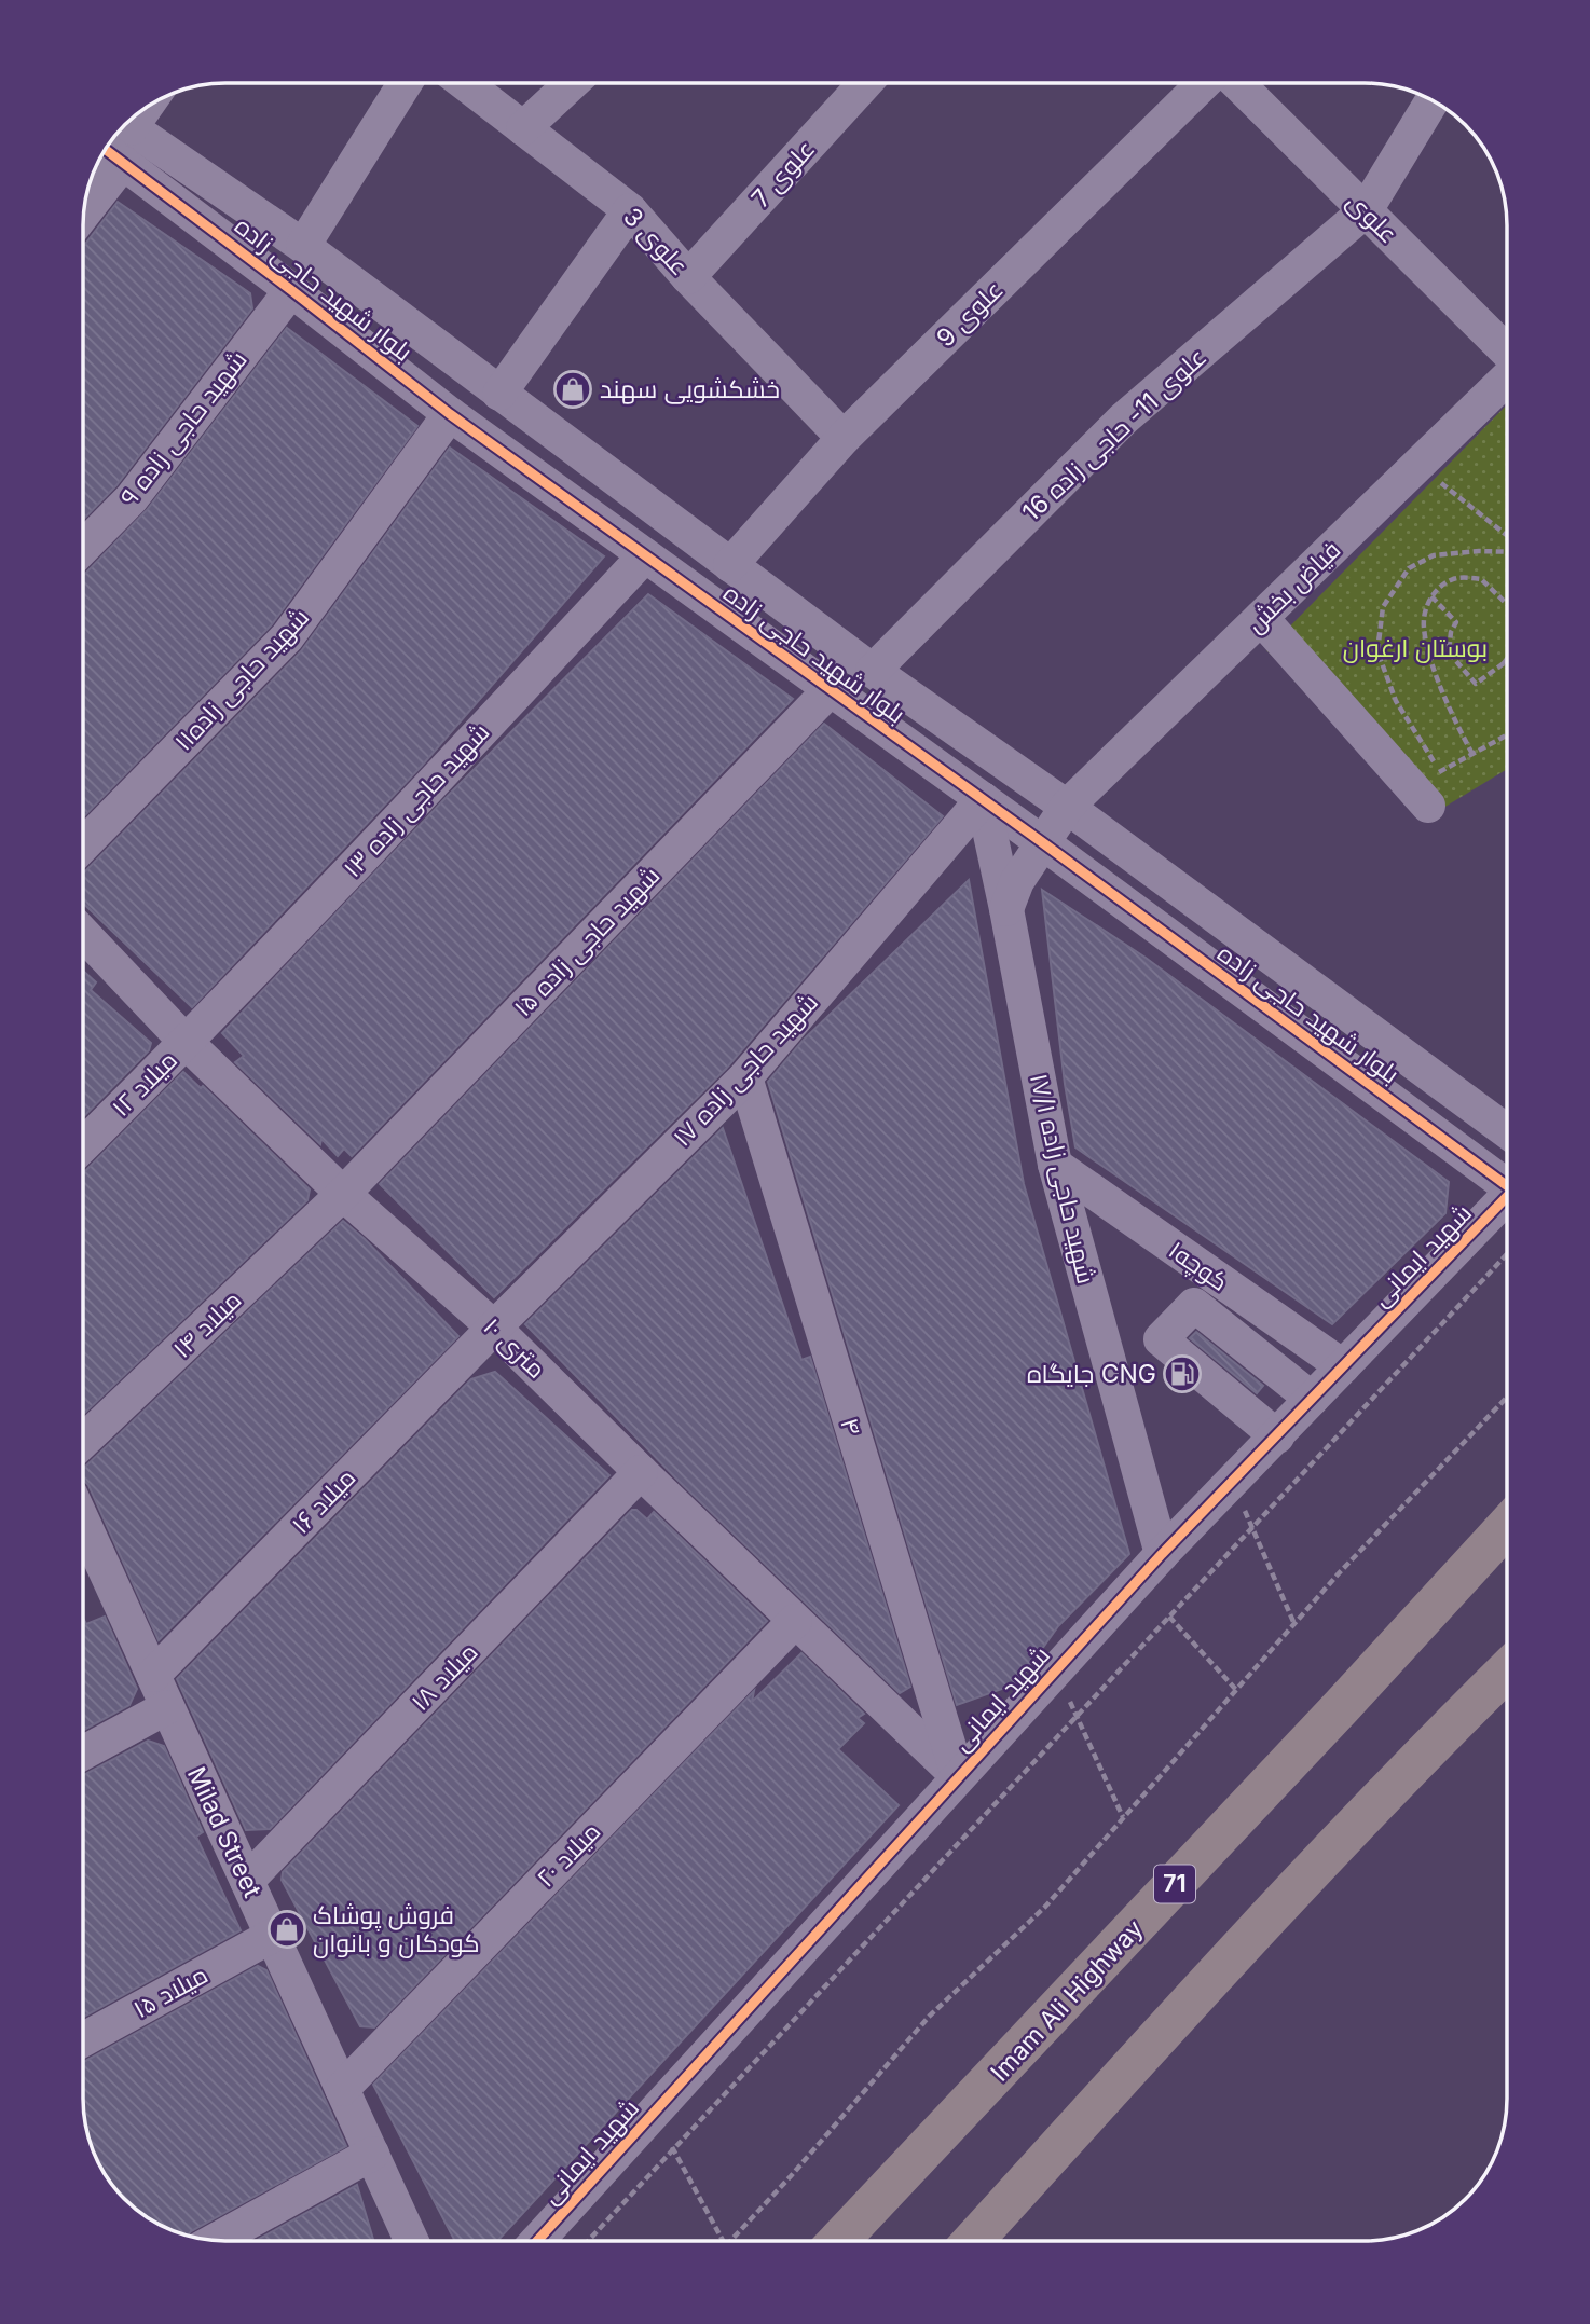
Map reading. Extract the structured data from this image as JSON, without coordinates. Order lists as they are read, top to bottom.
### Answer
{
  "streets": {
    "highway": ["71", "Imam Ali Highway"],
    "street": [
      "علوی 7",
      "علوی",
      "علوی 3",
      "بلوار شهید حاجی زاده",
      "علوی 9",
      "شهید حاجی زاده ۹",
      "علوی 11- حاجی زاده 16",
      "فیاض بخش",
      "شهید حاجی زاده۱۱",
      "شهید حاجی زاده ۱۳",
      "شهید حاجی زاده ۱۵",
      "شهید حاجی زاده ۱۷",
      "میلاد ۱۲",
      "شهید حاجی زاده ۱۷/۱",
      "شهید ایمانی",
      "کوچه۱",
      "میلاد ۱۴",
      "۱۰ متری",
      "۴",
      "میلاد ۱۶",
      "میلاد ۱۸",
      "Milad Street",
      "میلاد ۲۰",
      "میلاد ۱۵"
    ]
  },
  "crossings": [
    ["علوی 7", "علوی 3"],
    ["علوی", "علوی 11- حاجی زاده 16"],
    ["علوی 3", "علوی 9"],
    ["بلوار شهید حاجی زاده", "علوی 9"],
    ["بلوار شهید حاجی زاده", "شهید حاجی زاده ۹"],
    ["بلوار شهید حاجی زاده", "علوی 11- حاجی زاده 16"],
    ["بلوار شهید حاجی زاده", "فیاض بخش"],
    ["بلوار شهید حاجی زاده", "شهید حاجی زاده۱۱"],
    ["بلوار شهید حاجی زاده", "شهید حاجی زاده ۱۳"],
    ["بلوار شهید حاجی زاده", "شهید حاجی زاده ۱۵"],
    ["بلوار شهید حاجی زاده", "شهید حاجی زاده ۱۷"],
    ["بلوار شهید حاجی زاده", "شهید حاجی زاده ۱۷/۱"],
    ["فیاض بخش", "شهید حاجی زاده ۱۷/۱"],
    ["شهید حاجی زاده ۱۳", "میلاد ۱۲"],
    ["شهید حاجی زاده ۱۳", "۱۰ متری"],
    ["شهید حاجی زاده ۱۵", "میلاد ۱۴"],
    ["شهید حاجی زاده ۱۵", "۱۰ متری"],
    ["شهید حاجی زاده ۱۷", "شهید حاجی زاده ۱۷/۱"],
    ["شهید حاجی زاده ۱۷", "۱۰ متری"],
    ["شهید حاجی زاده ۱۷", "۴"],
    ["شهید حاجی زاده ۱۷", "میلاد ۱۶"],
    ["میلاد ۱۲", "۱۰ متری"],
    ["شهید حاجی زاده ۱۷/۱", "شهید ایمانی"],
    ["شهید حاجی زاده ۱۷/۱", "کوچه۱"],
    ["شهید ایمانی", "کوچه۱"],
    ["شهید ایمانی", "۱۰ متری"],
    ["شهید ایمانی", "۴"],
    ["میلاد ۱۴", "۱۰ متری"],
    ["۱۰ متری", "۴"],
    ["۱۰ متری", "میلاد ۱۶"],
    ["۱۰ متری", "میلاد ۱۸"],
    ["۱۰ متری", "میلاد ۲۰"],
    ["میلاد ۱۶", "Milad Street"],
    ["میلاد ۱۸", "Milad Street"],
    ["Milad Street", "میلاد ۲۰"],
    ["Milad Street", "میلاد ۱۵"]
  ],
  "parks": ["بوستان ارغوان"],
  "places": {
    "shop": ["خشکشویی سهند", "فروش پوشاک کودکان و بانوان"],
    "fuel station": ["جایگاه CNG"]
  }
}
